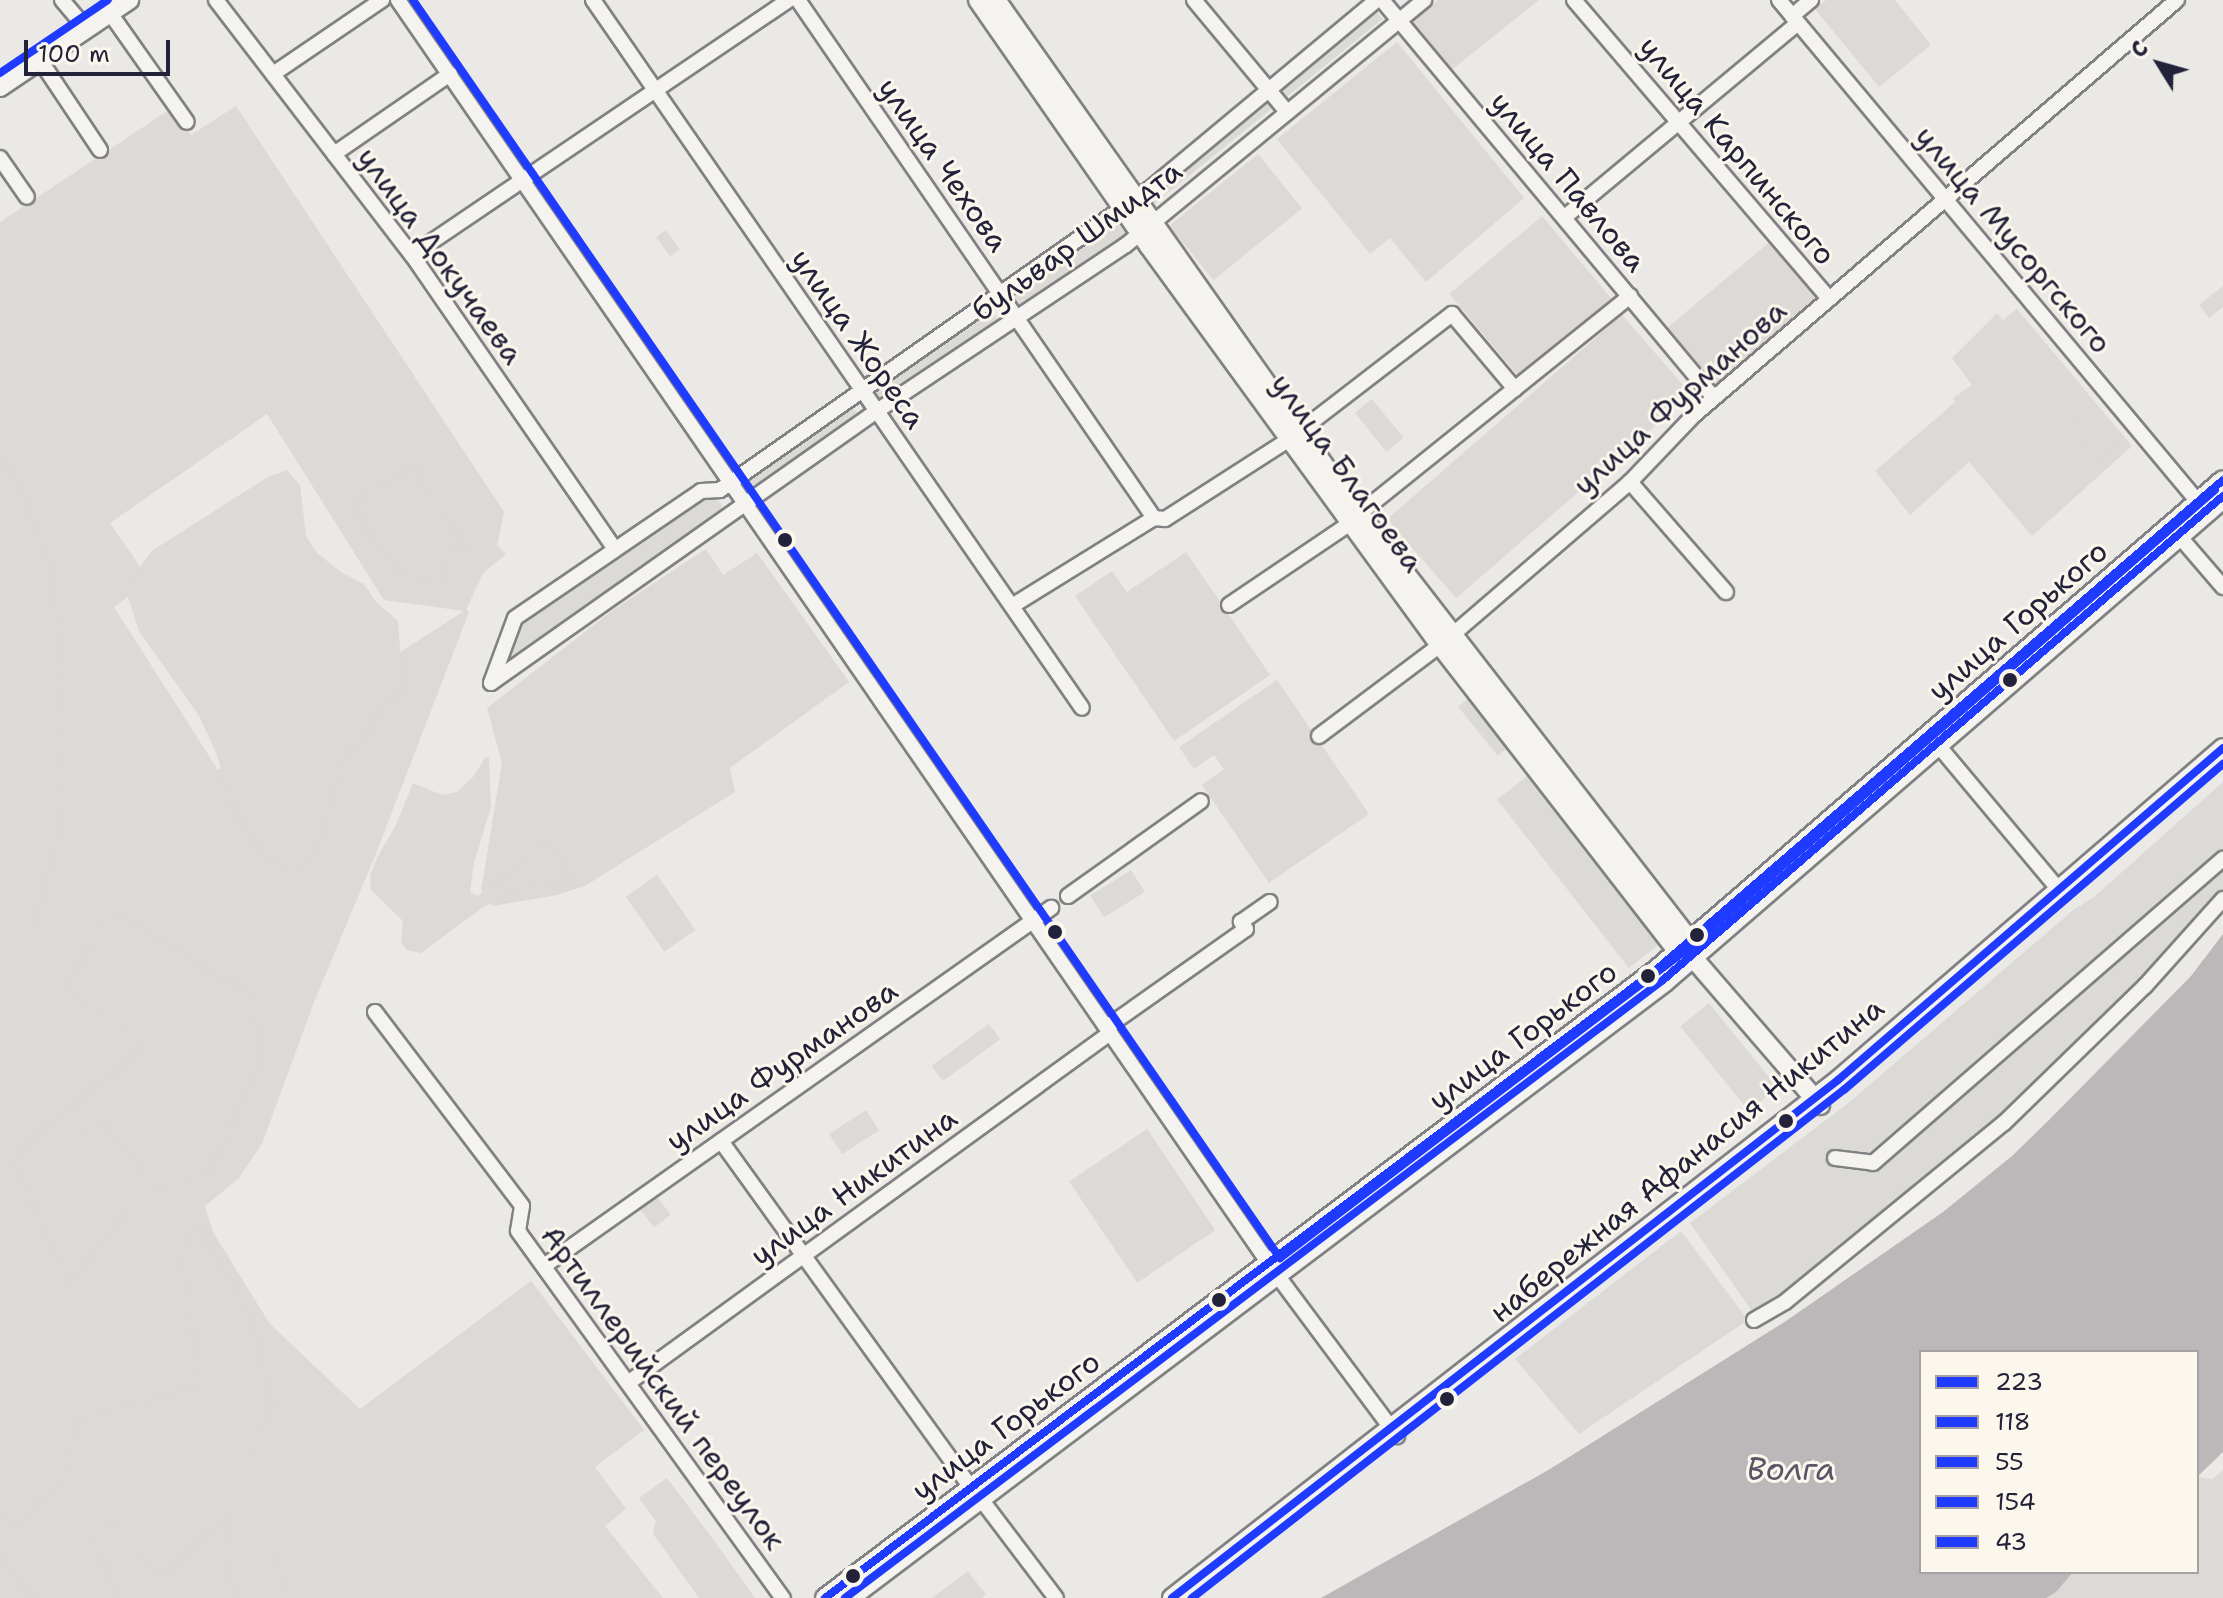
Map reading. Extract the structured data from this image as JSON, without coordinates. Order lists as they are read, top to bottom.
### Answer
{
  "streets": {
    "main road": ["улица Благоева", "улица Горького", "набережная Афанасия Никитина"],
    "street": [
      "улица Карпинского",
      "улица Чехова",
      "улица Павлова",
      "улица Мусоргского",
      "бульвар Шмидта",
      "улица Докучаева",
      "улица Жореса",
      "улица Фурманова",
      "улица Никитина",
      "Артиллерийский переулок"
    ]
  },
  "crossings": [
    ["улица Карпинского", "улица Фурманова"],
    ["улица Чехова", "бульвар Шмидта"],
    ["улица Павлова", "бульвар Шмидта"],
    ["улица Павлова", "улица Фурманова"],
    ["улица Мусоргского", "улица Фурманова"],
    ["улица Мусоргского", "улица Горького"],
    ["бульвар Шмидта", "улица Докучаева"],
    ["бульвар Шмидта", "улица Жореса"],
    ["бульвар Шмидта", "улица Благоева"],
    ["улица Фурманова", "улица Благоева"],
    ["улица Фурманова", "Артиллерийский переулок"],
    ["улица Благоева", "улица Горького"],
    ["улица Благоева", "набережная Афанасия Никитина"],
    ["улица Никитина", "Артиллерийский переулок"]
  ],
  "water": ["Волга"],
  "lines": [
    "transit line 55",
    "transit line 223",
    "transit line 118",
    "transit line 154",
    "transit line 43"
  ],
  "legend": [
    "223",
    "118",
    "55",
    "154",
    "43"
  ],
  "scale_bar": "100 m",
  "north": "top left"
}
